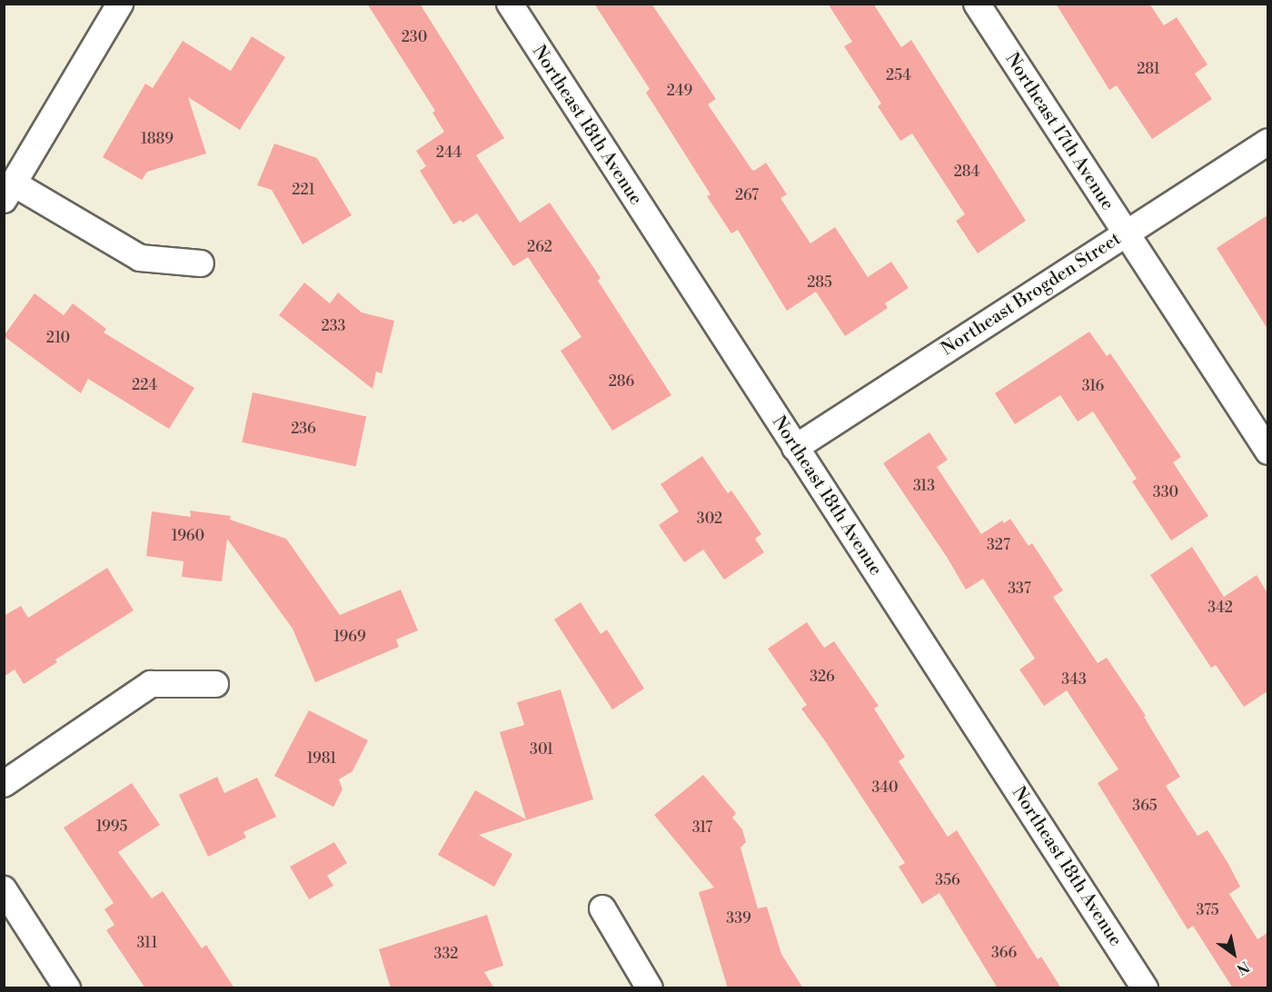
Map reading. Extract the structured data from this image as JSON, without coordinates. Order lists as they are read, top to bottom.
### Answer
{
  "streets": {
    "street": ["Northeast 18th Avenue", "Northeast 17th Avenue", "Northeast Brogden Street"]
  },
  "crossings": [
    ["Northeast 18th Avenue", "Northeast Brogden Street"],
    ["Northeast 17th Avenue", "Northeast Brogden Street"]
  ],
  "house_numbers": [
    "230",
    "281",
    "254",
    "249",
    "1889",
    "244",
    "284",
    "221",
    "267",
    "262",
    "285",
    "233",
    "210",
    "286",
    "224",
    "316",
    "236",
    "313",
    "330",
    "302",
    "1960",
    "327",
    "337",
    "342",
    "1969",
    "326",
    "343",
    "301",
    "1981",
    "340",
    "365",
    "1995",
    "317",
    "356",
    "375",
    "339",
    "311",
    "366",
    "332"
  ],
  "north": "bottom right"
}
